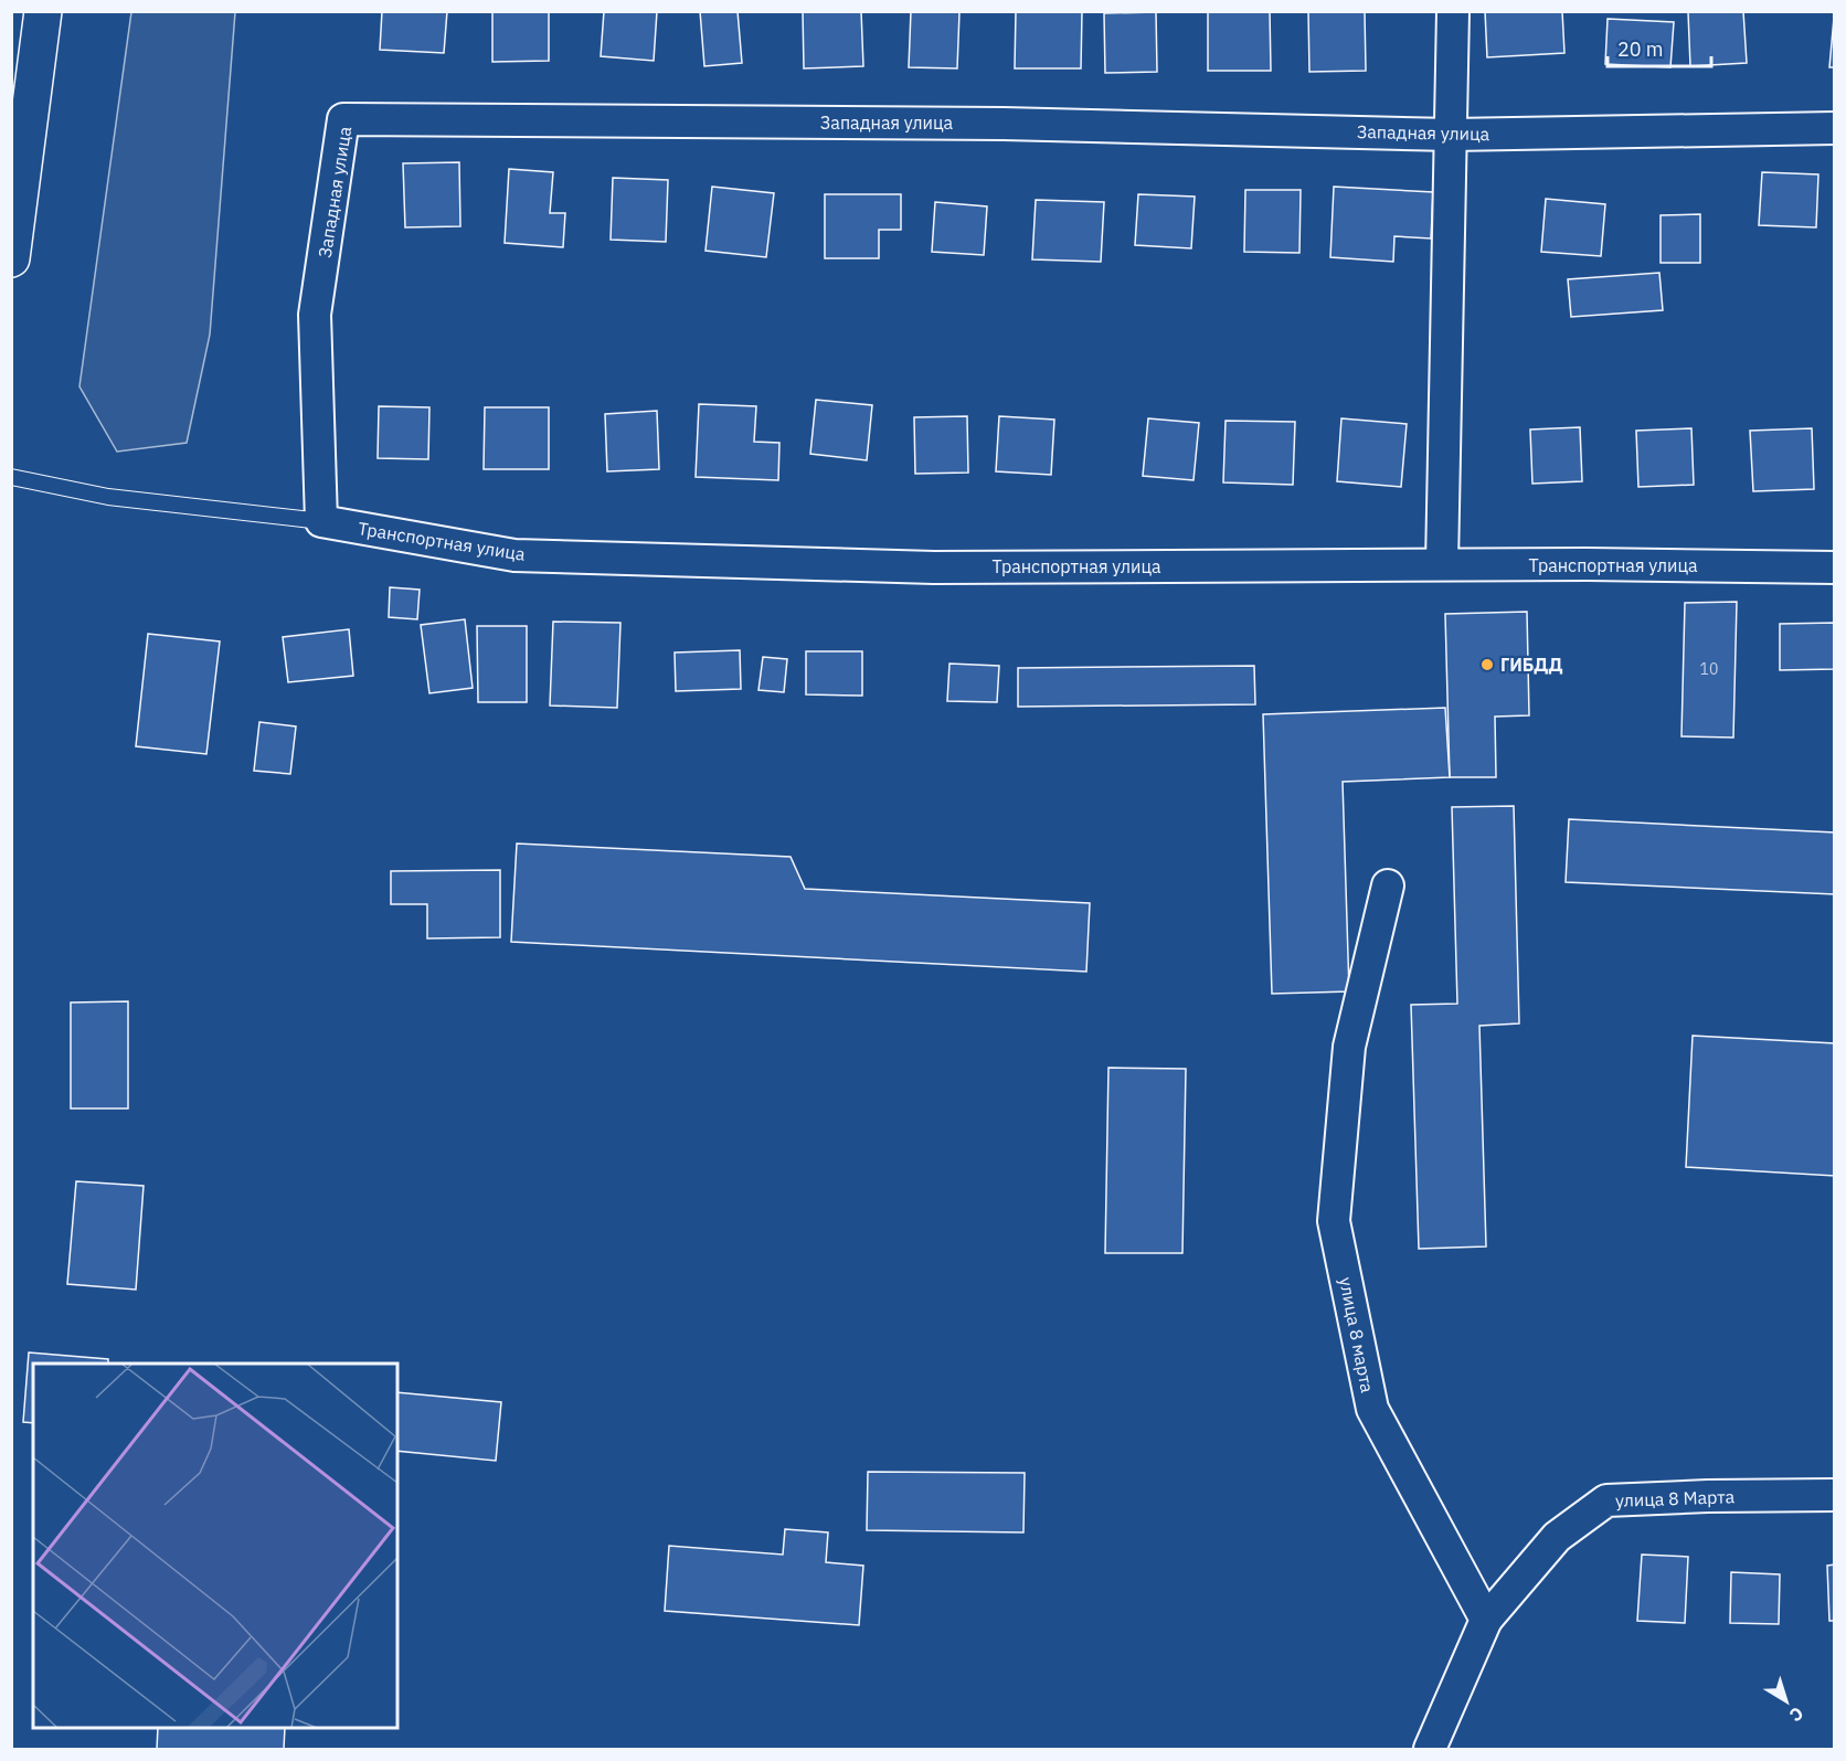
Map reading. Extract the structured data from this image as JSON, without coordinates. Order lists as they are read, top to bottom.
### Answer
{
  "streets": {
    "street": [
      "Западная улица",
      "Транспортная улица",
      "улица 8 марта",
      "улица 8 Марта"
    ]
  },
  "crossings": [
    ["Западная улица", "Транспортная улица"],
    ["улица 8 марта", "улица 8 Марта"]
  ],
  "places": ["ГИБДД"],
  "house_numbers": ["10"],
  "scale_bar": "20 m",
  "north": "bottom right"
}
